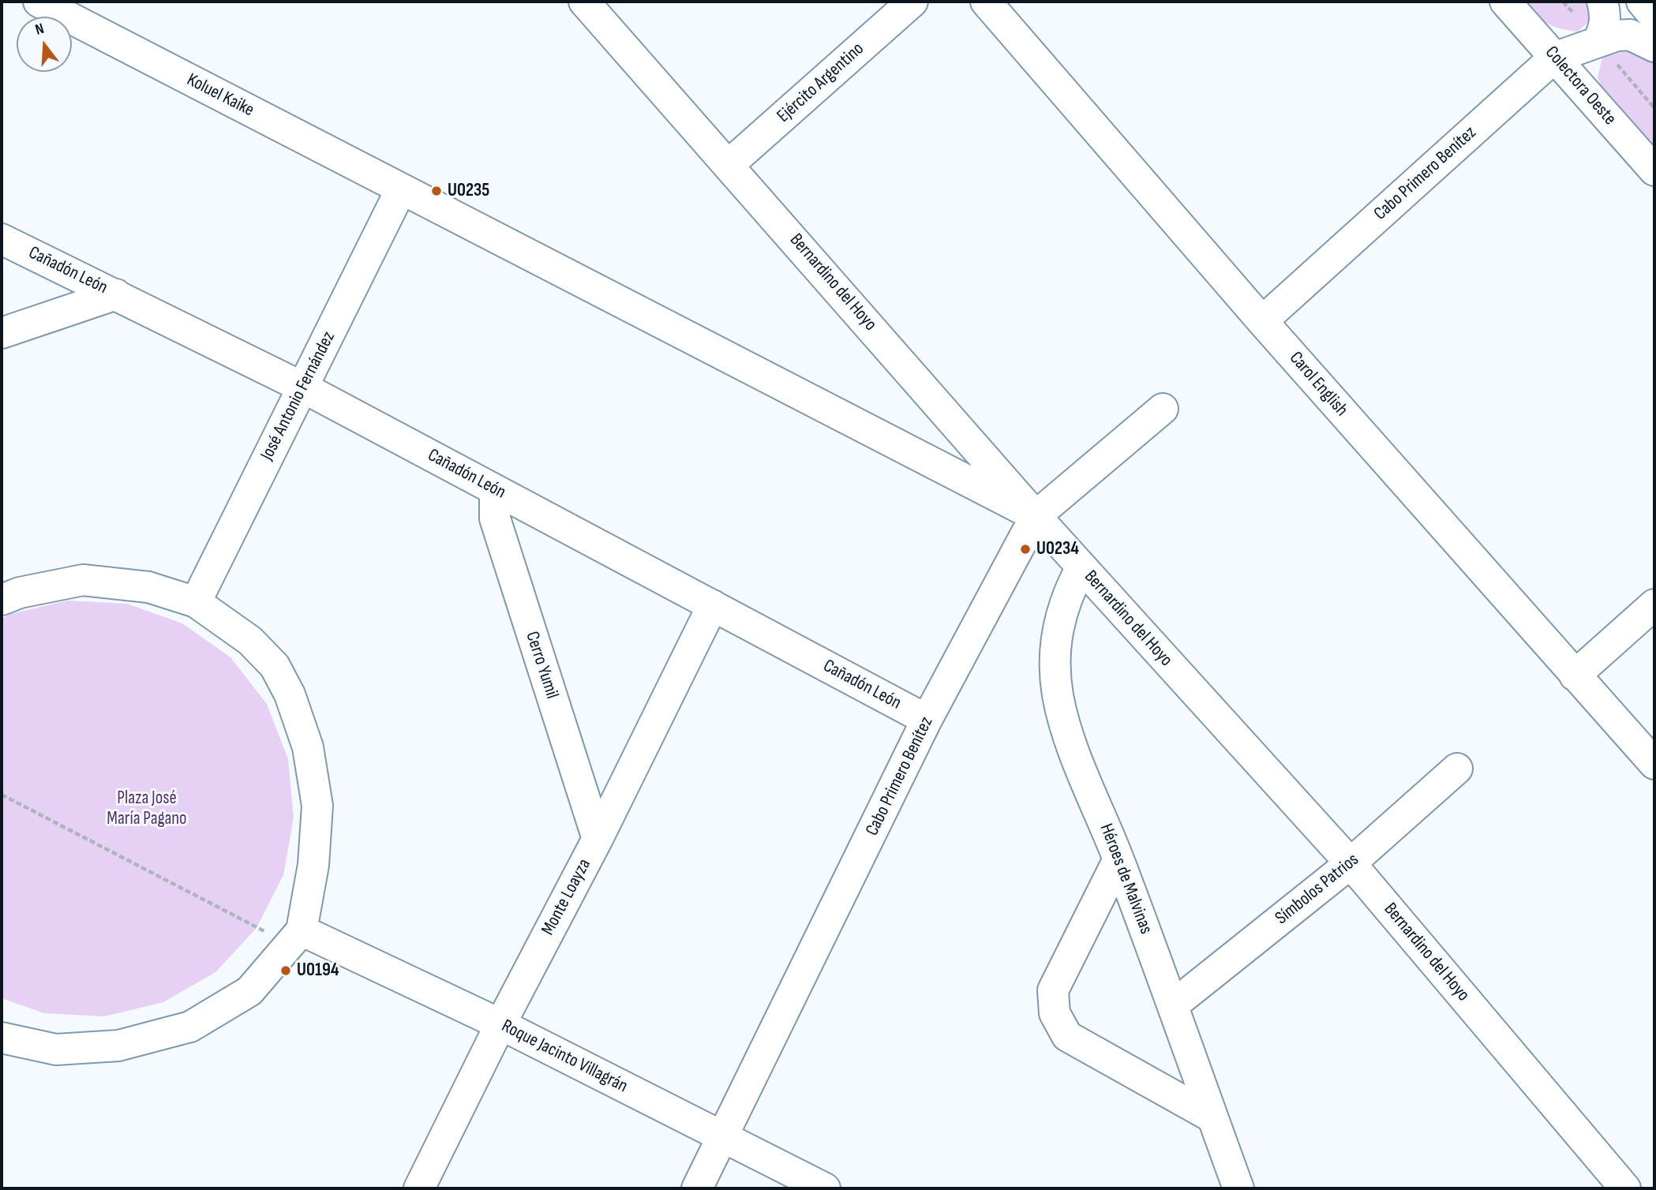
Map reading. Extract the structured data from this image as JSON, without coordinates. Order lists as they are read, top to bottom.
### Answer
{
  "streets": {
    "main road": [
      "Ejército Argentino",
      "Colectora Oeste",
      "Koluel Kaike",
      "Cabo Primero Benítez",
      "Cañadón León",
      "Bernardino del Hoyo",
      "Carol English",
      "José Antonio Fernández",
      "Cerro Yumil",
      "Héroes de Malvinas",
      "Símbolos Patrios",
      "Monte Loayza",
      "Roque Jacinto Villagrán"
    ]
  },
  "crossings": [
    ["Ejército Argentino", "Bernardino del Hoyo"],
    ["Colectora Oeste", "Cabo Primero Benítez"],
    ["Koluel Kaike", "Cabo Primero Benítez"],
    ["Koluel Kaike", "Bernardino del Hoyo"],
    ["Koluel Kaike", "José Antonio Fernández"],
    ["Cabo Primero Benítez", "Cañadón León"],
    ["Cabo Primero Benítez", "Bernardino del Hoyo"],
    ["Cabo Primero Benítez", "Carol English"],
    ["Cabo Primero Benítez", "Roque Jacinto Villagrán"],
    ["Cañadón León", "José Antonio Fernández"],
    ["Cañadón León", "Cerro Yumil"],
    ["Cañadón León", "Monte Loayza"],
    ["Bernardino del Hoyo", "Héroes de Malvinas"],
    ["Bernardino del Hoyo", "Símbolos Patrios"],
    ["Cerro Yumil", "Monte Loayza"],
    ["Héroes de Malvinas", "Símbolos Patrios"],
    ["Monte Loayza", "Roque Jacinto Villagrán"]
  ],
  "parks": ["Plaza José María Pagano"],
  "places": ["U0235", "U0234", "U0194"],
  "north": "top"
}
